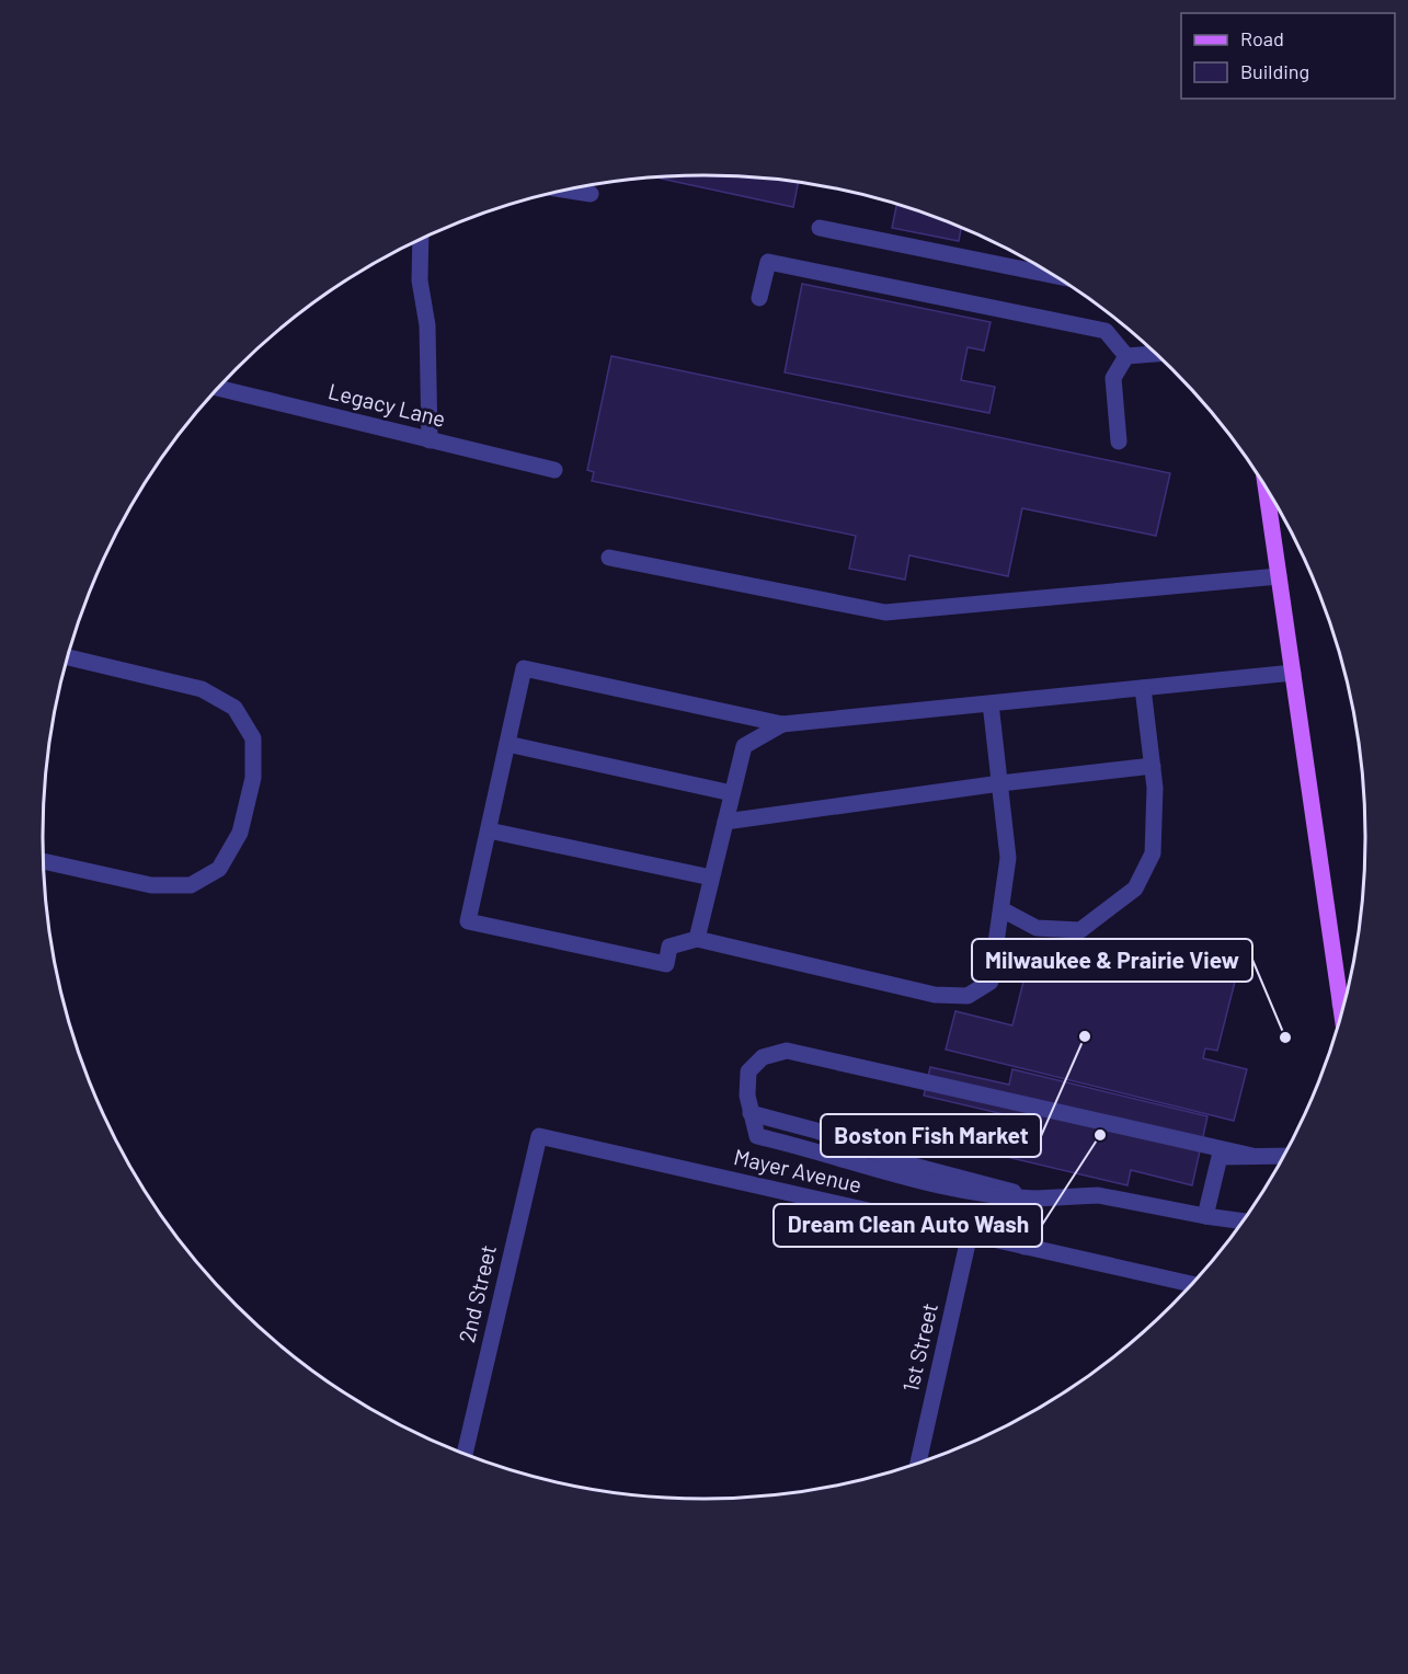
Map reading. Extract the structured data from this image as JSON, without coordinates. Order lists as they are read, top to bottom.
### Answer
{
  "streets": {
    "street": [
      "Legacy Lane",
      "Mayer Avenue",
      "2nd Street",
      "1st Street"
    ]
  },
  "crossings": [
    ["Mayer Avenue", "2nd Street"],
    ["Mayer Avenue", "1st Street"]
  ],
  "places": ["Boston Fish Market", "Milwaukee & Prairie View", "Dream Clean Auto Wash"],
  "legend": ["Road", "Building"]
}
